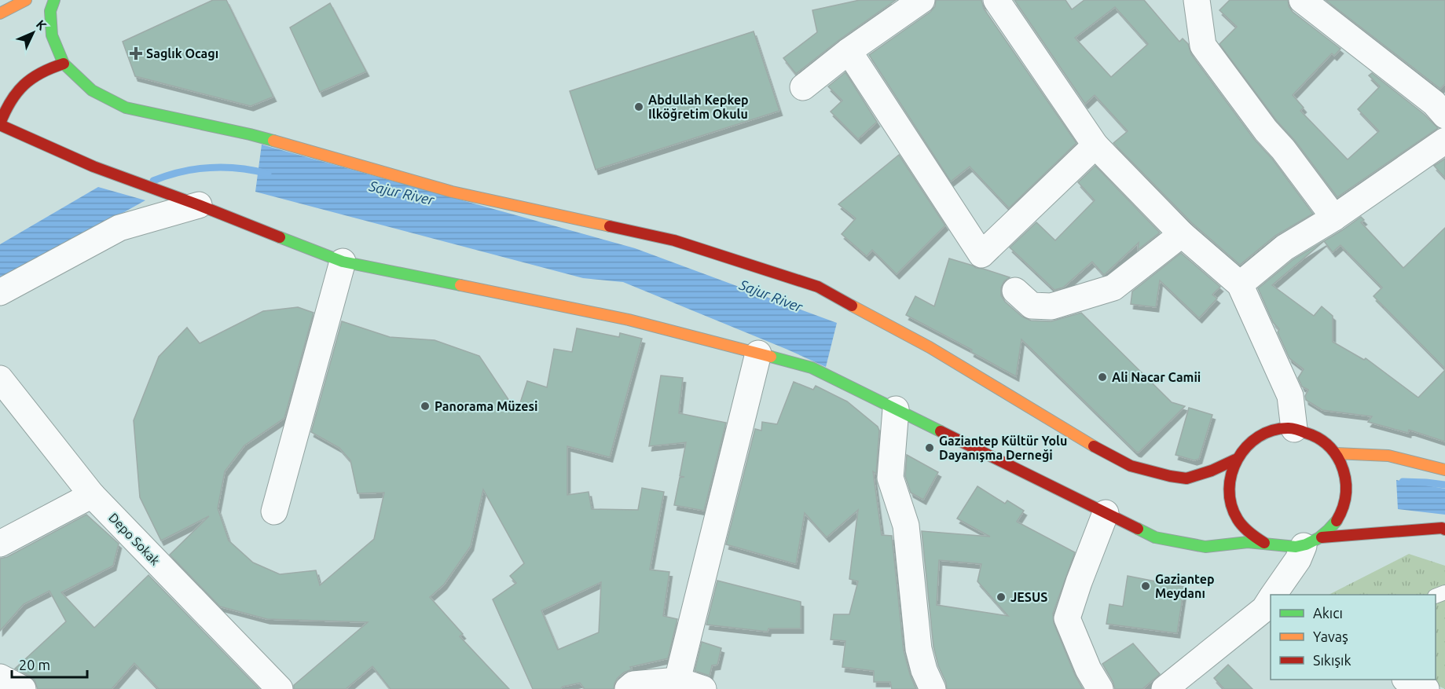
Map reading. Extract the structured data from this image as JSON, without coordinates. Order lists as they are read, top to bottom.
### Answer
{
  "streets": {
    "street": ["Depo Sokak"]
  },
  "water": ["Sajur River"],
  "places": {
    "health": ["Saglık Ocagı"],
    "other": [
      "Abdullah Kepkep Ilköğretim Okulu",
      "Ali Nacar Camii",
      "Panorama Müzesi",
      "Gaziantep Kültür Yolu Dayanışma Derneği",
      "Gaziantep Meydanı",
      "JESUS"
    ]
  },
  "legend": ["Akıcı", "Yavaş", "Sıkışık"],
  "scale_bar": "20 m",
  "north": "top right"
}
